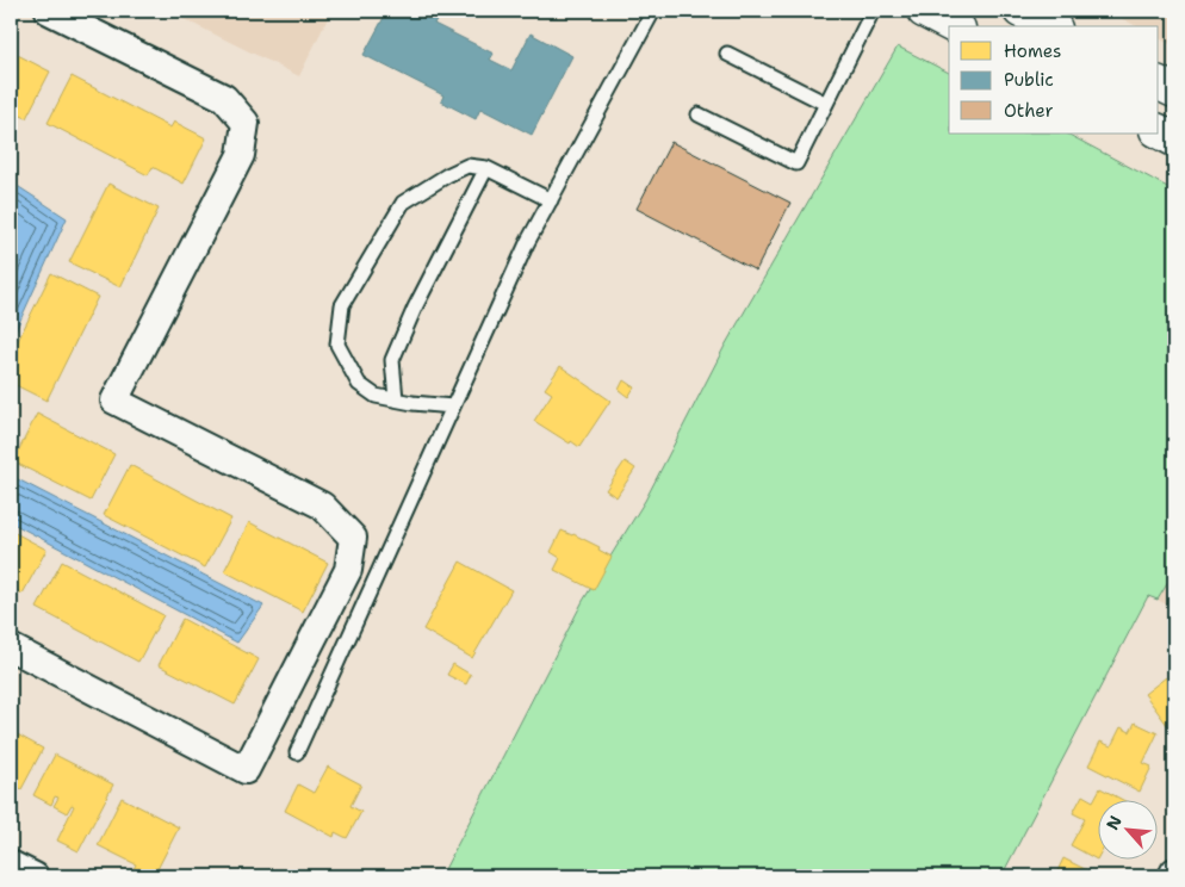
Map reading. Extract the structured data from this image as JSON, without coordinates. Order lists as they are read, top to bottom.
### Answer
{
  "legend": ["Homes", "Public", "Other"],
  "north": "top left"
}
